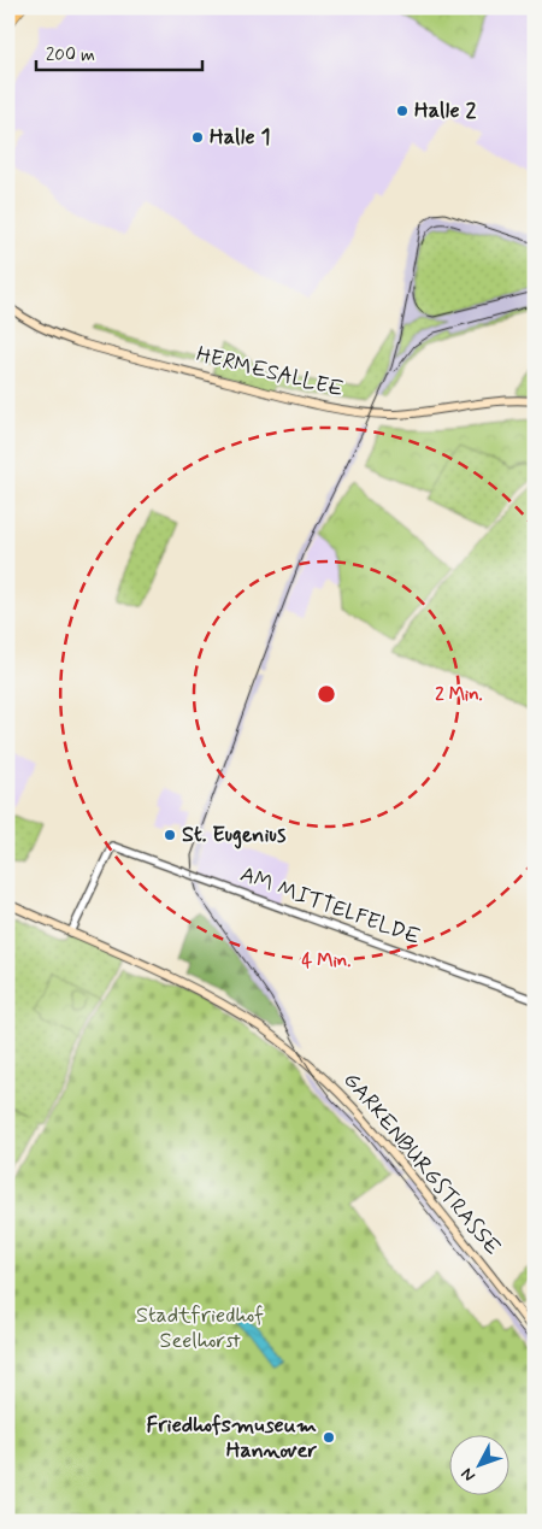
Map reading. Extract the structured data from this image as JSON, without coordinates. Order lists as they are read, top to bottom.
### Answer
{
  "streets": {
    "main road": ["HERMESALLEE", "GARKENBURGSTRASSE"],
    "street": ["AM MITTELFELDE"]
  },
  "crossings": [
    ["AM MITTELFELDE", "GARKENBURGSTRASSE"]
  ],
  "parks": ["Stadtfriedhof Seelhorst"],
  "places": [
    "Halle 2",
    "Halle 1",
    "St. Eugenius",
    "Friedhofsmuseum Hannover"
  ],
  "scale_bar": "200 m",
  "north": "bottom left",
  "rings": ["2 Min.", "4 Min."]
}
